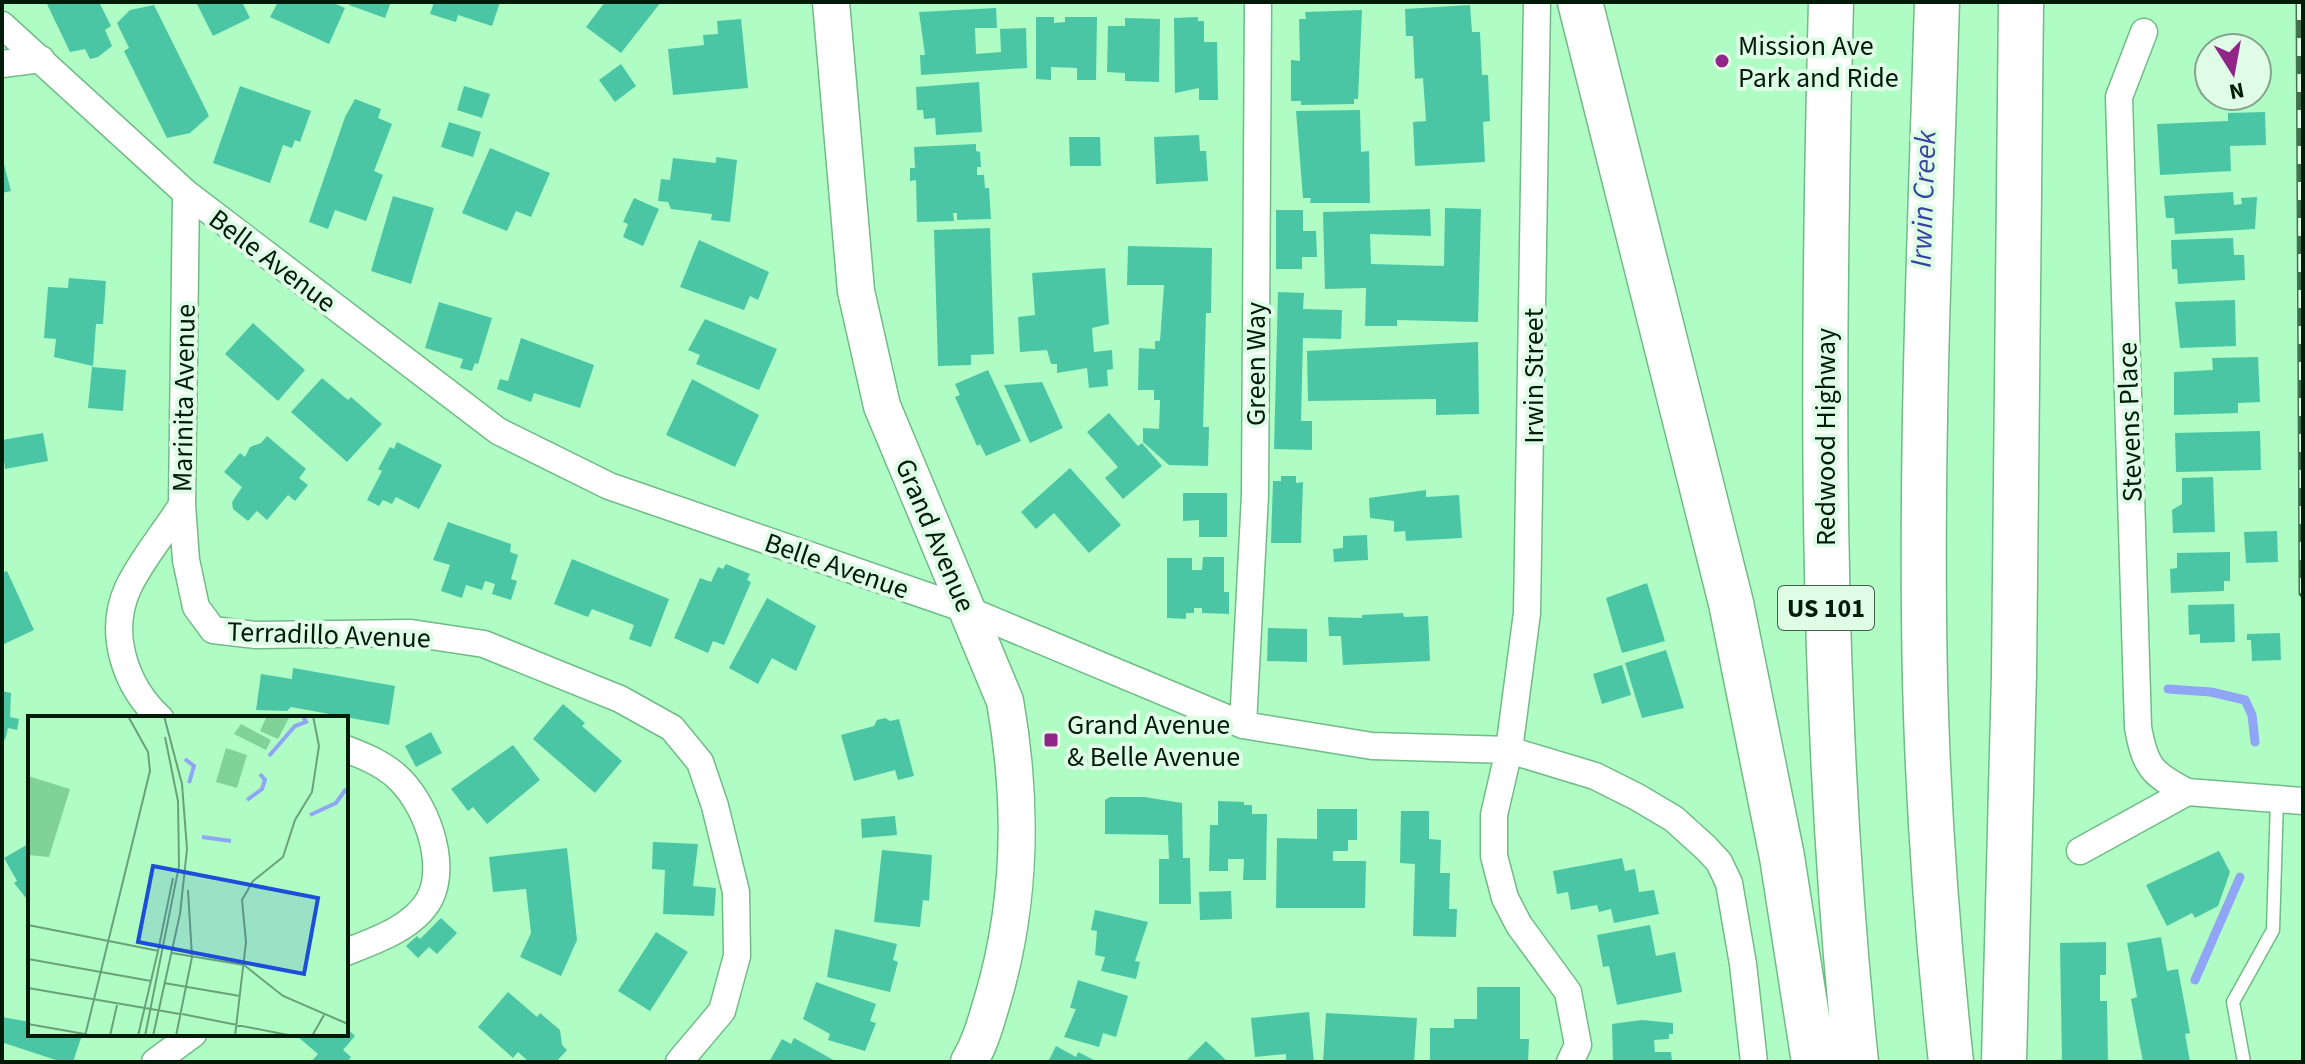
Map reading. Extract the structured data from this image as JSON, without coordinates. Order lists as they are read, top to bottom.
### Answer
{
  "streets": {
    "highway": ["Redwood Highway", "US 101"],
    "street": [
      "Belle Avenue",
      "Green Way",
      "Irwin Street",
      "Marinita Avenue",
      "Stevens Place",
      "Grand Avenue",
      "Terradillo Avenue"
    ]
  },
  "crossings": [
    ["Belle Avenue", "Green Way"],
    ["Belle Avenue", "Irwin Street"],
    ["Belle Avenue", "Marinita Avenue"],
    ["Belle Avenue", "Grand Avenue"],
    ["Marinita Avenue", "Terradillo Avenue"]
  ],
  "water": ["Irwin Creek"],
  "places": {
    "other": ["Mission Ave Park and Ride"],
    "transit": ["Grand Avenue & Belle Avenue"]
  },
  "north": "bottom"
}
